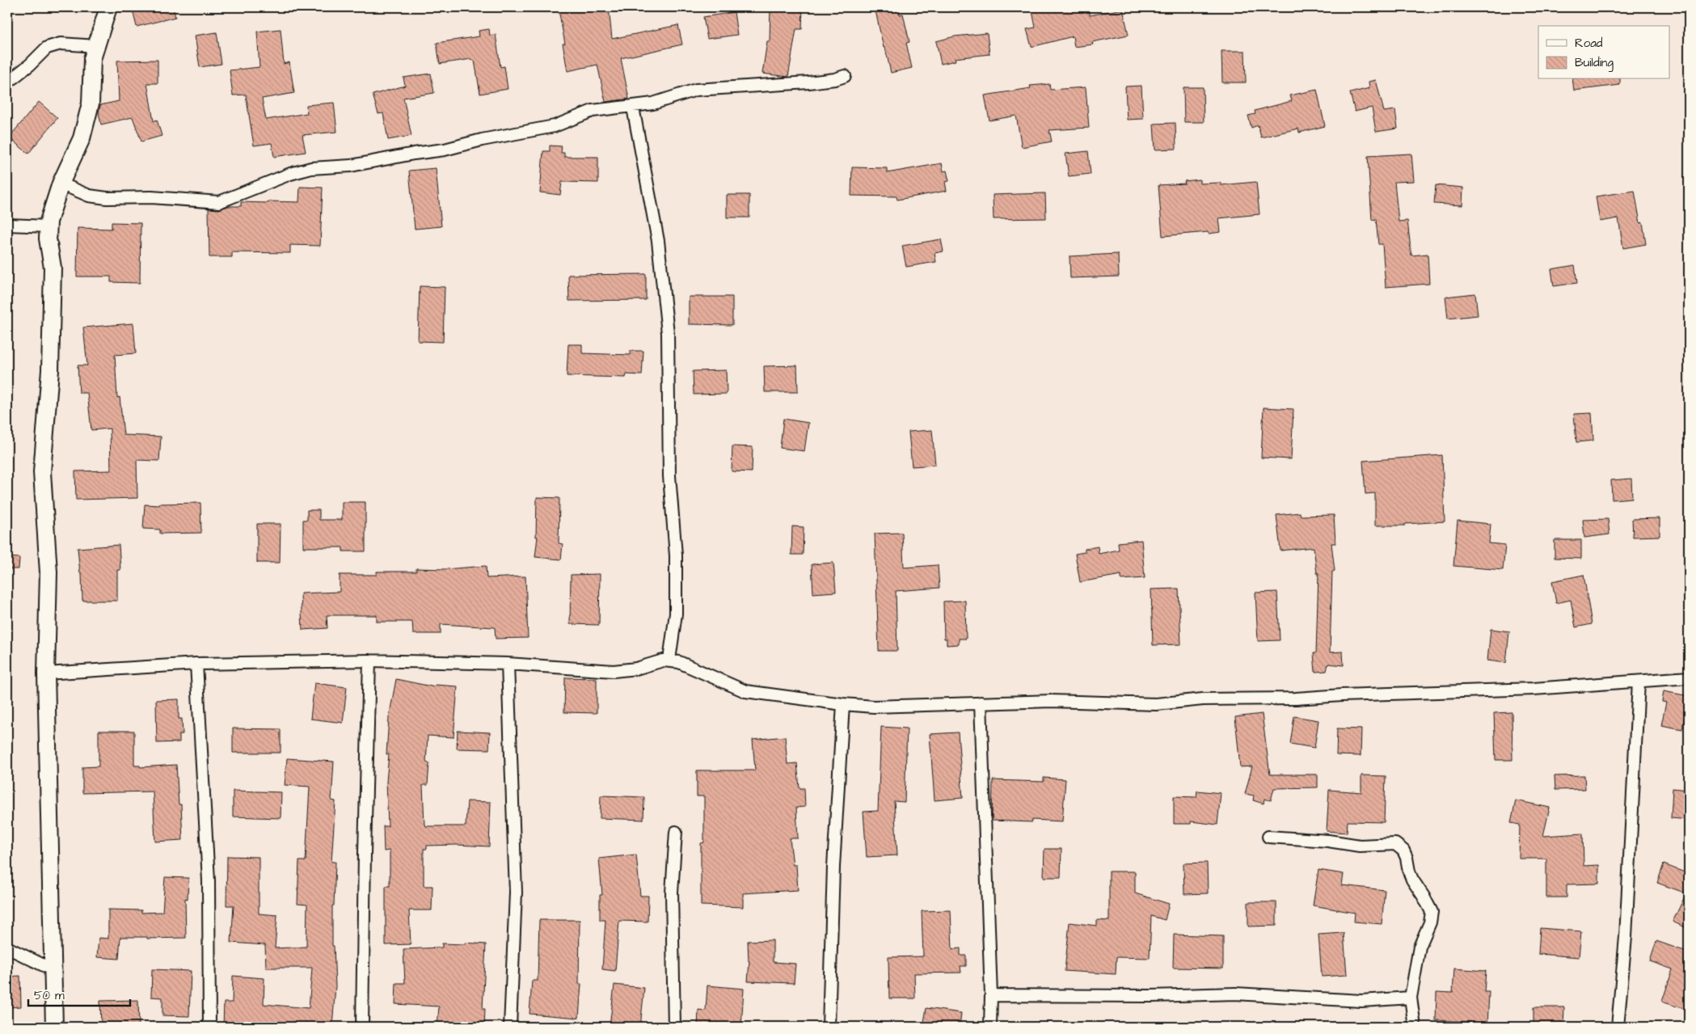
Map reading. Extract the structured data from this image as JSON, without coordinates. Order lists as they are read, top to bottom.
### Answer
{
  "legend": ["Road", "Building"],
  "scale_bar": "50 m"
}
